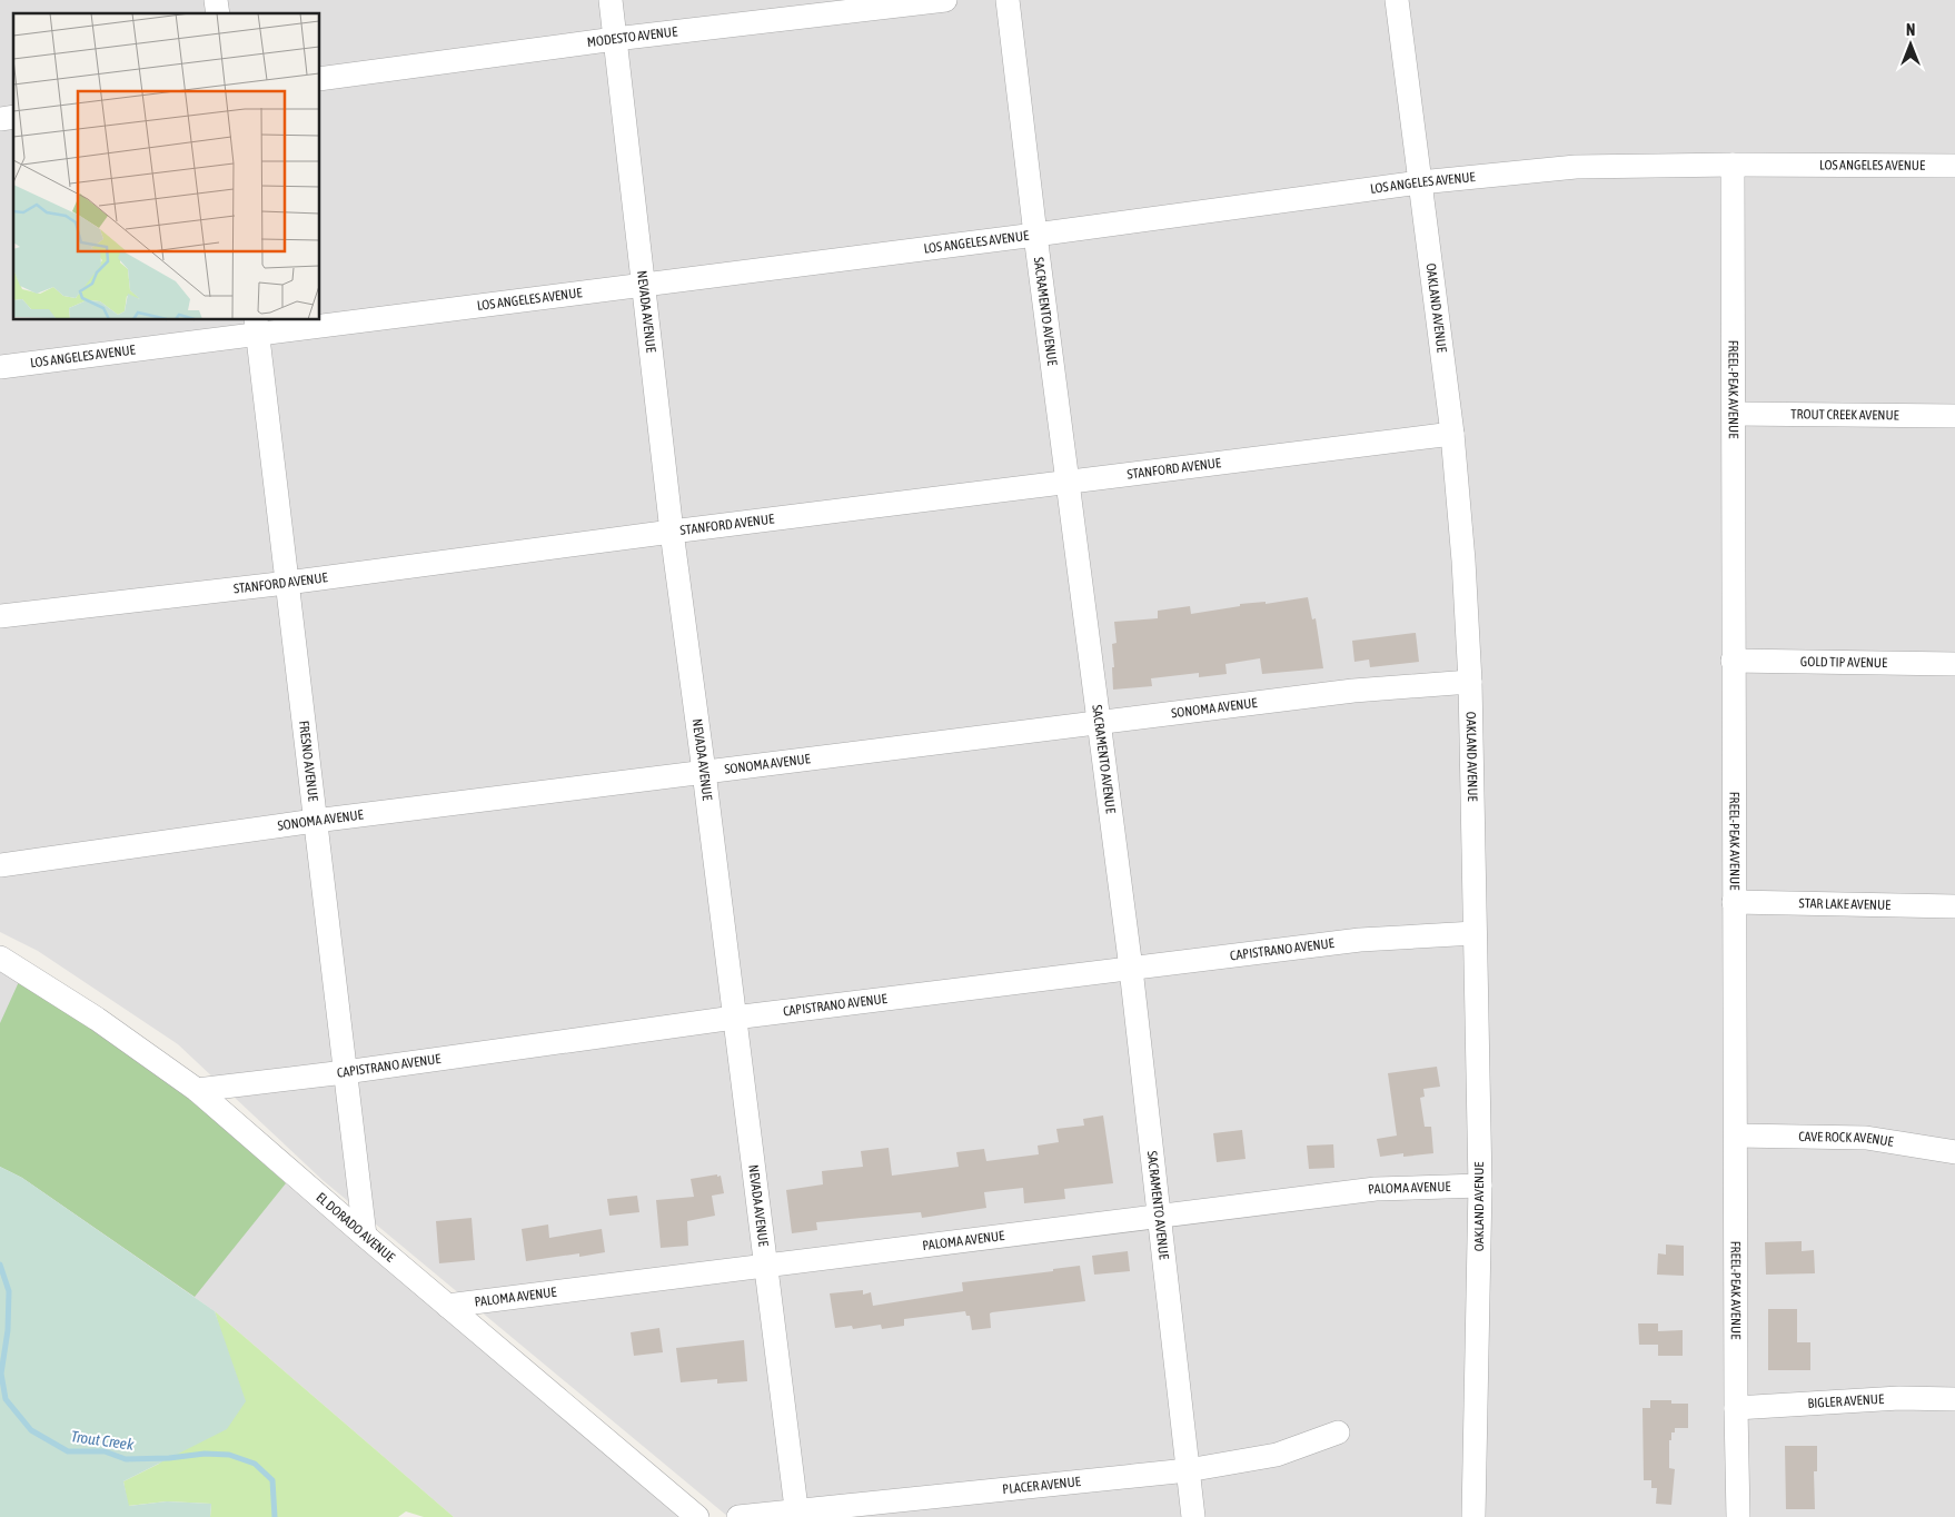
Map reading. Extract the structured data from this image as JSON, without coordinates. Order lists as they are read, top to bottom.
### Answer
{
  "streets": {
    "street": [
      "MODESTO AVENUE",
      "LOS ANGELES AVENUE",
      "OAKLAND AVENUE",
      "NEVADA AVENUE",
      "SACRAMENTO AVENUE",
      "FREEL-PEAK AVENUE",
      "TROUT CREEK AVENUE",
      "STANFORD AVENUE",
      "GOLD TIP AVENUE",
      "SONOMA AVENUE",
      "FRESNO AVENUE",
      "STAR LAKE AVENUE",
      "CAPISTRANO AVENUE",
      "CAVE ROCK AVENUE",
      "PALOMA AVENUE",
      "EL DORADO AVENUE",
      "BIGLER AVENUE",
      "PLACER AVENUE"
    ]
  },
  "crossings": [
    ["MODESTO AVENUE", "NEVADA AVENUE"],
    ["LOS ANGELES AVENUE", "OAKLAND AVENUE"],
    ["LOS ANGELES AVENUE", "NEVADA AVENUE"],
    ["LOS ANGELES AVENUE", "SACRAMENTO AVENUE"],
    ["LOS ANGELES AVENUE", "FREEL-PEAK AVENUE"],
    ["LOS ANGELES AVENUE", "FRESNO AVENUE"],
    ["OAKLAND AVENUE", "STANFORD AVENUE"],
    ["OAKLAND AVENUE", "SONOMA AVENUE"],
    ["OAKLAND AVENUE", "CAPISTRANO AVENUE"],
    ["OAKLAND AVENUE", "PALOMA AVENUE"],
    ["NEVADA AVENUE", "STANFORD AVENUE"],
    ["NEVADA AVENUE", "SONOMA AVENUE"],
    ["NEVADA AVENUE", "CAPISTRANO AVENUE"],
    ["NEVADA AVENUE", "PALOMA AVENUE"],
    ["NEVADA AVENUE", "PLACER AVENUE"],
    ["SACRAMENTO AVENUE", "STANFORD AVENUE"],
    ["SACRAMENTO AVENUE", "SONOMA AVENUE"],
    ["SACRAMENTO AVENUE", "CAPISTRANO AVENUE"],
    ["SACRAMENTO AVENUE", "PALOMA AVENUE"],
    ["SACRAMENTO AVENUE", "PLACER AVENUE"],
    ["FREEL-PEAK AVENUE", "TROUT CREEK AVENUE"],
    ["FREEL-PEAK AVENUE", "GOLD TIP AVENUE"],
    ["FREEL-PEAK AVENUE", "STAR LAKE AVENUE"],
    ["FREEL-PEAK AVENUE", "CAVE ROCK AVENUE"],
    ["FREEL-PEAK AVENUE", "BIGLER AVENUE"],
    ["STANFORD AVENUE", "FRESNO AVENUE"],
    ["SONOMA AVENUE", "FRESNO AVENUE"],
    ["FRESNO AVENUE", "CAPISTRANO AVENUE"],
    ["FRESNO AVENUE", "EL DORADO AVENUE"],
    ["CAPISTRANO AVENUE", "EL DORADO AVENUE"],
    ["PALOMA AVENUE", "EL DORADO AVENUE"]
  ],
  "water": ["Trout Creek"],
  "north": "top"
}
